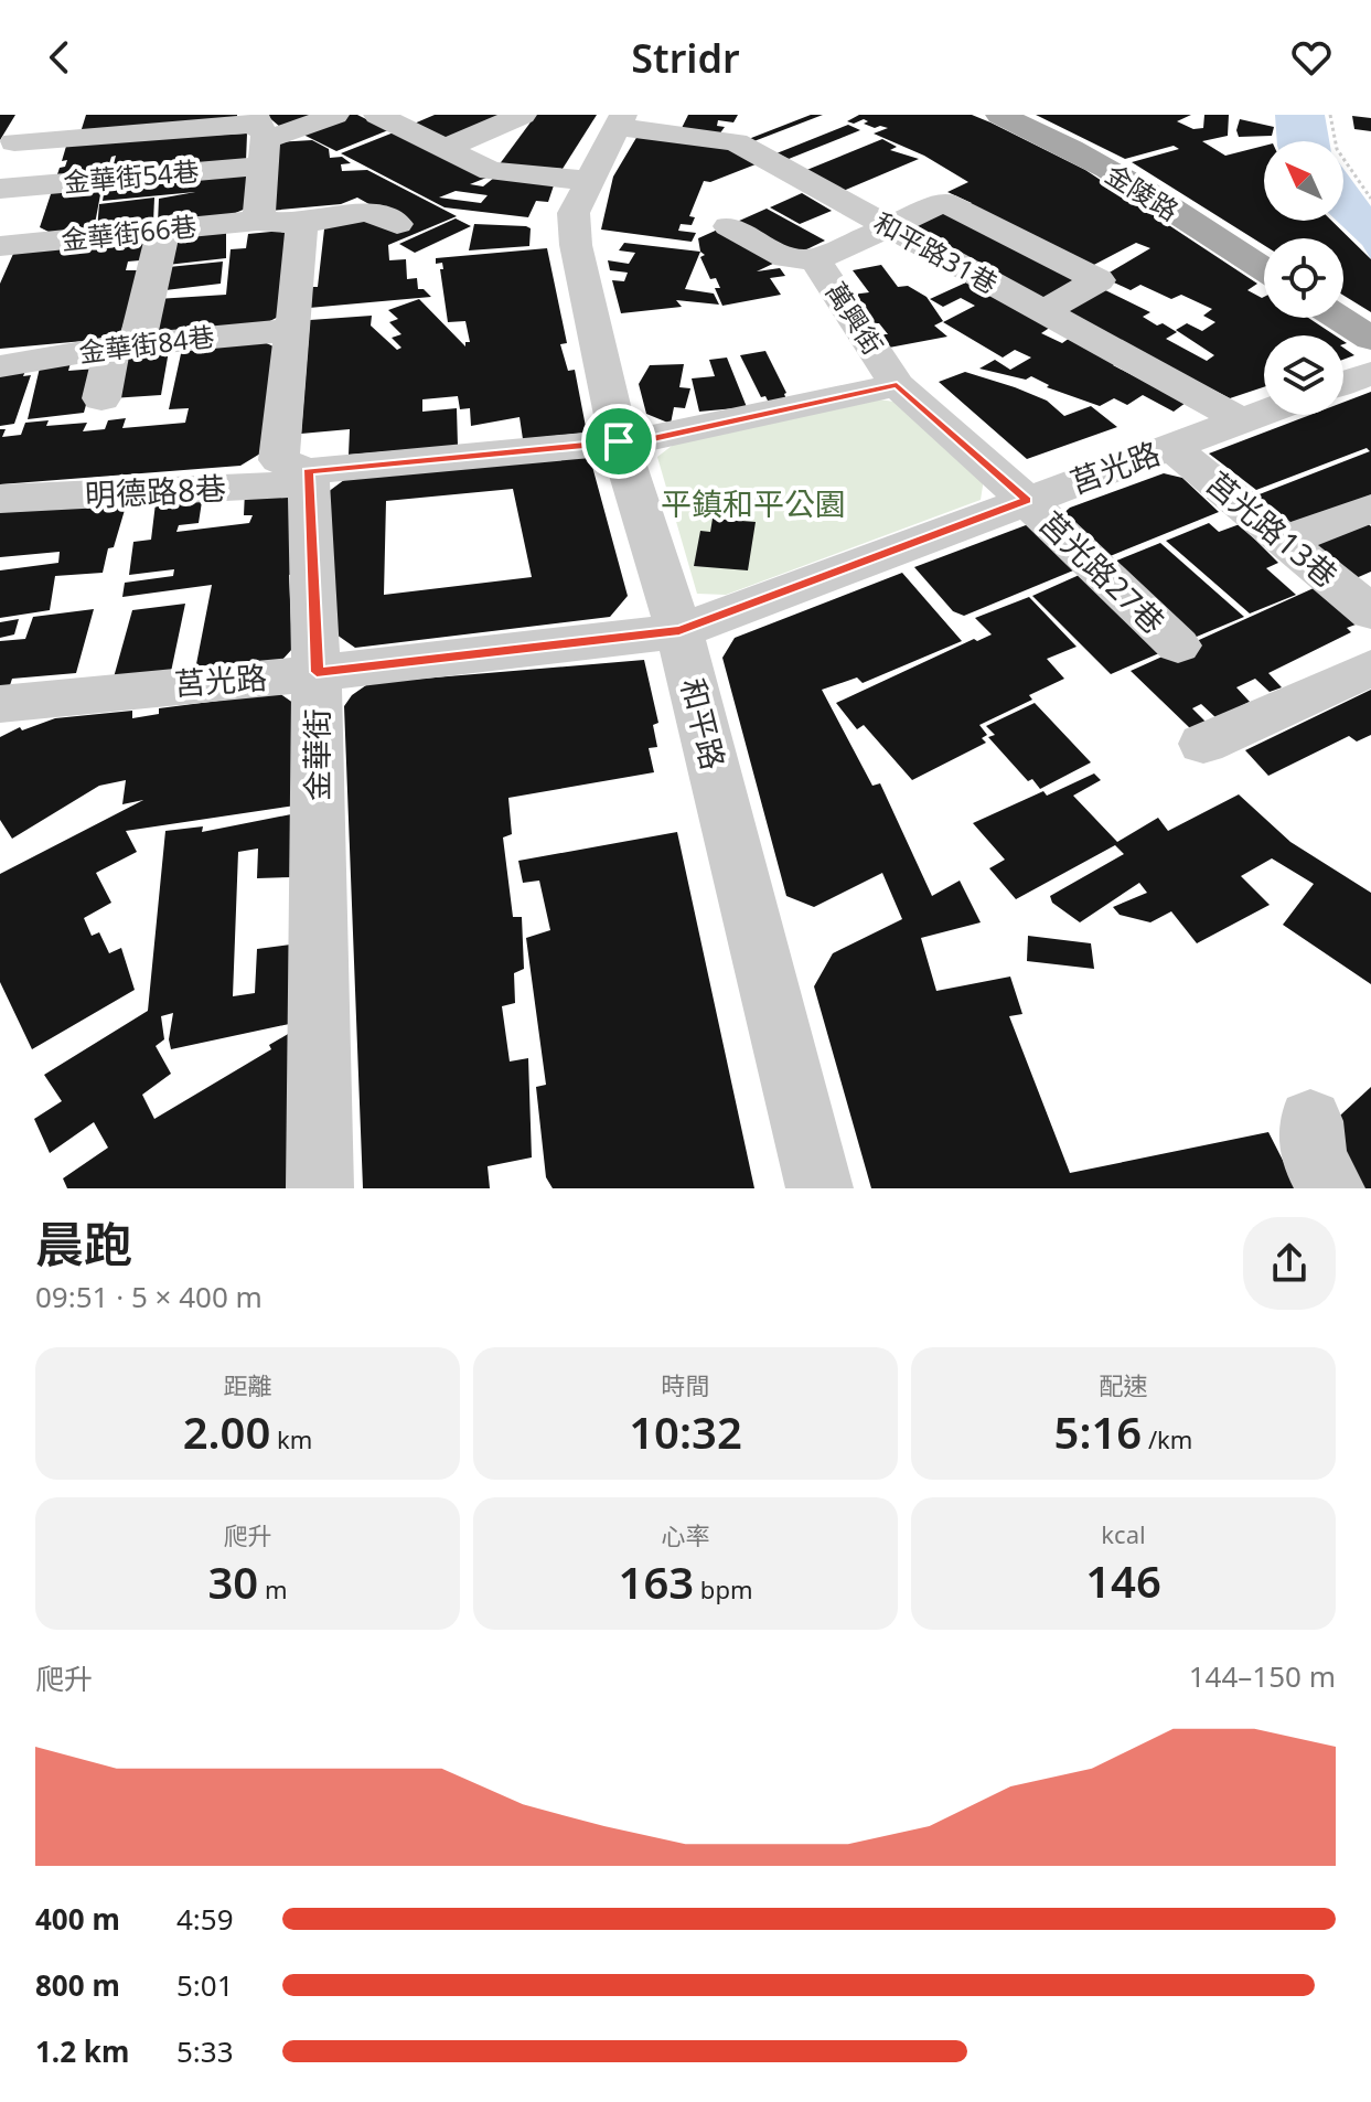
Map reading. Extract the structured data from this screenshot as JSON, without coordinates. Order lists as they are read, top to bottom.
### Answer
{
  "streets": {
    "main road": ["金陵路"],
    "street": [
      "金華街54巷",
      "金華街66巷",
      "和平路31巷",
      "萬興街",
      "金華街84巷",
      "莒光路",
      "明德路8巷",
      "莒光路13巷",
      "莒光路27巷",
      "和平路",
      "金華街"
    ]
  },
  "crossings": [
    ["和平路31巷", "萬興街"],
    ["和平路31巷", "莒光路"],
    ["和平路31巷", "和平路"],
    ["萬興街", "莒光路"],
    ["萬興街", "明德路8巷"],
    ["萬興街", "莒光路27巷"],
    ["莒光路", "莒光路13巷"],
    ["莒光路", "莒光路27巷"],
    ["莒光路", "和平路"],
    ["莒光路", "金華街"],
    ["明德路8巷", "和平路"],
    ["明德路8巷", "金華街"]
  ],
  "parks": ["平鎮和平公園"],
  "north": "top left",
  "page": {
    "header": "Stridr",
    "heading": ["晨跑", "09:51 · 5 × 400 m"],
    "stats": [
      ["距離", "2.00 km"],
      ["時間", "10:32"],
      ["配速", "5:16 /km"],
      ["爬升", "30 m"],
      ["心率", "163 bpm"],
      ["kcal", "146"]
    ],
    "chart": ["爬升", "144–150 m"],
    "list": [
      {
        "name": "400 m",
        "note": "4:59"
      },
      {
        "name": "800 m",
        "note": "5:01"
      },
      {
        "name": "1.2 km",
        "note": "5:33"
      }
    ]
  }
}
